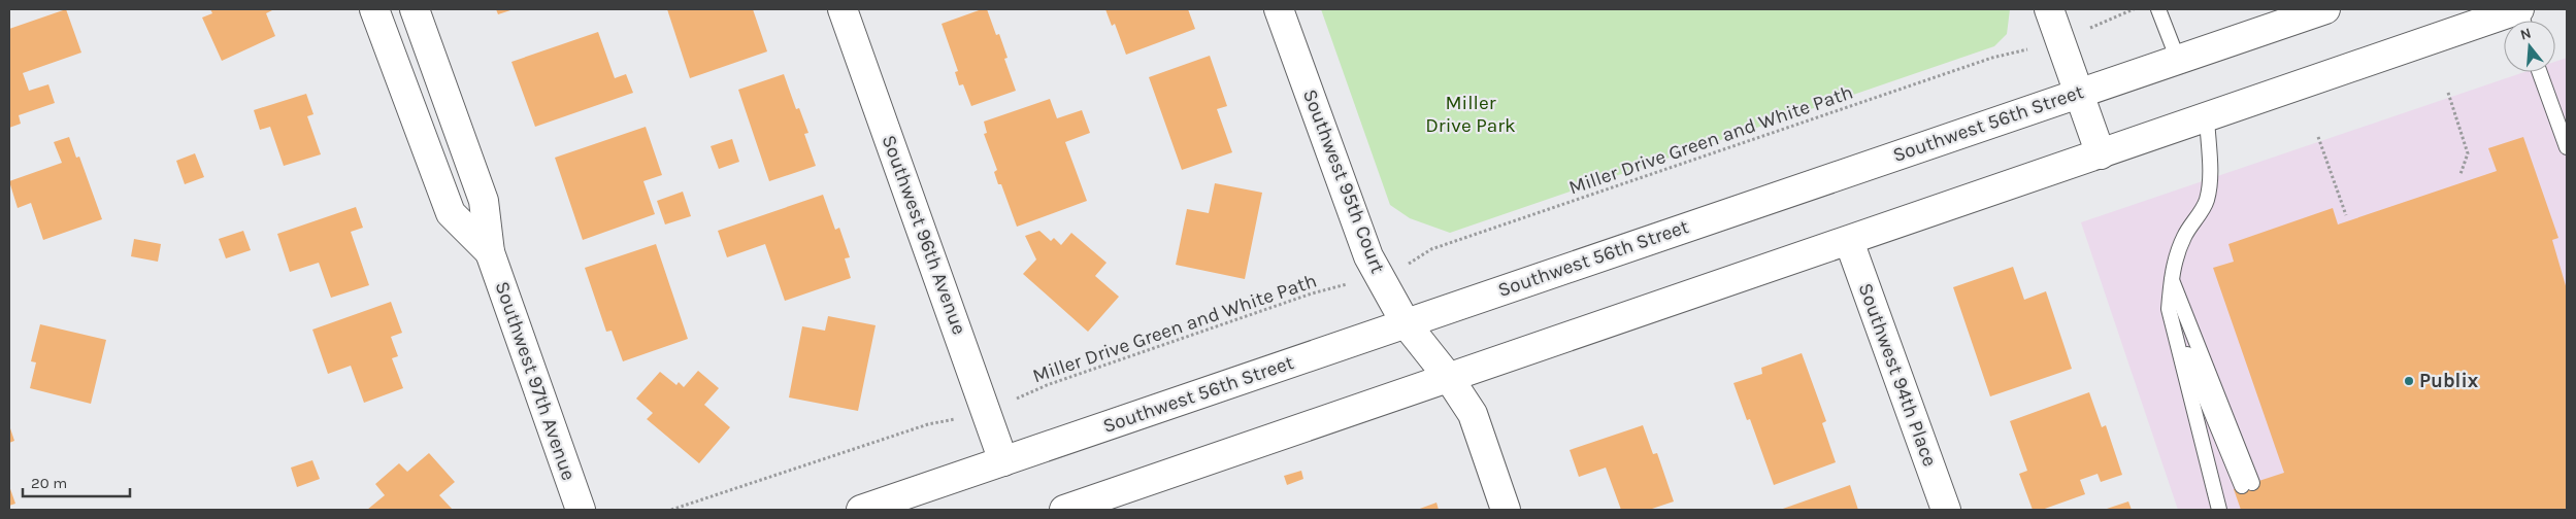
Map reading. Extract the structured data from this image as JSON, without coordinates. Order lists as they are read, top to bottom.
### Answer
{
  "streets": {
    "main road": [
      "Southwest 56th Street",
      "Southwest 95th Court",
      "Southwest 96th Avenue",
      "Southwest 94th Place",
      "Southwest 97th Avenue"
    ],
    "path": ["Miller Drive Green and White Path"]
  },
  "crossings": [
    ["Southwest 56th Street", "Southwest 95th Court"],
    ["Southwest 56th Street", "Southwest 96th Avenue"]
  ],
  "parks": ["Miller Drive Park"],
  "places": ["Publix"],
  "scale_bar": "20 m",
  "north": "top"
}
